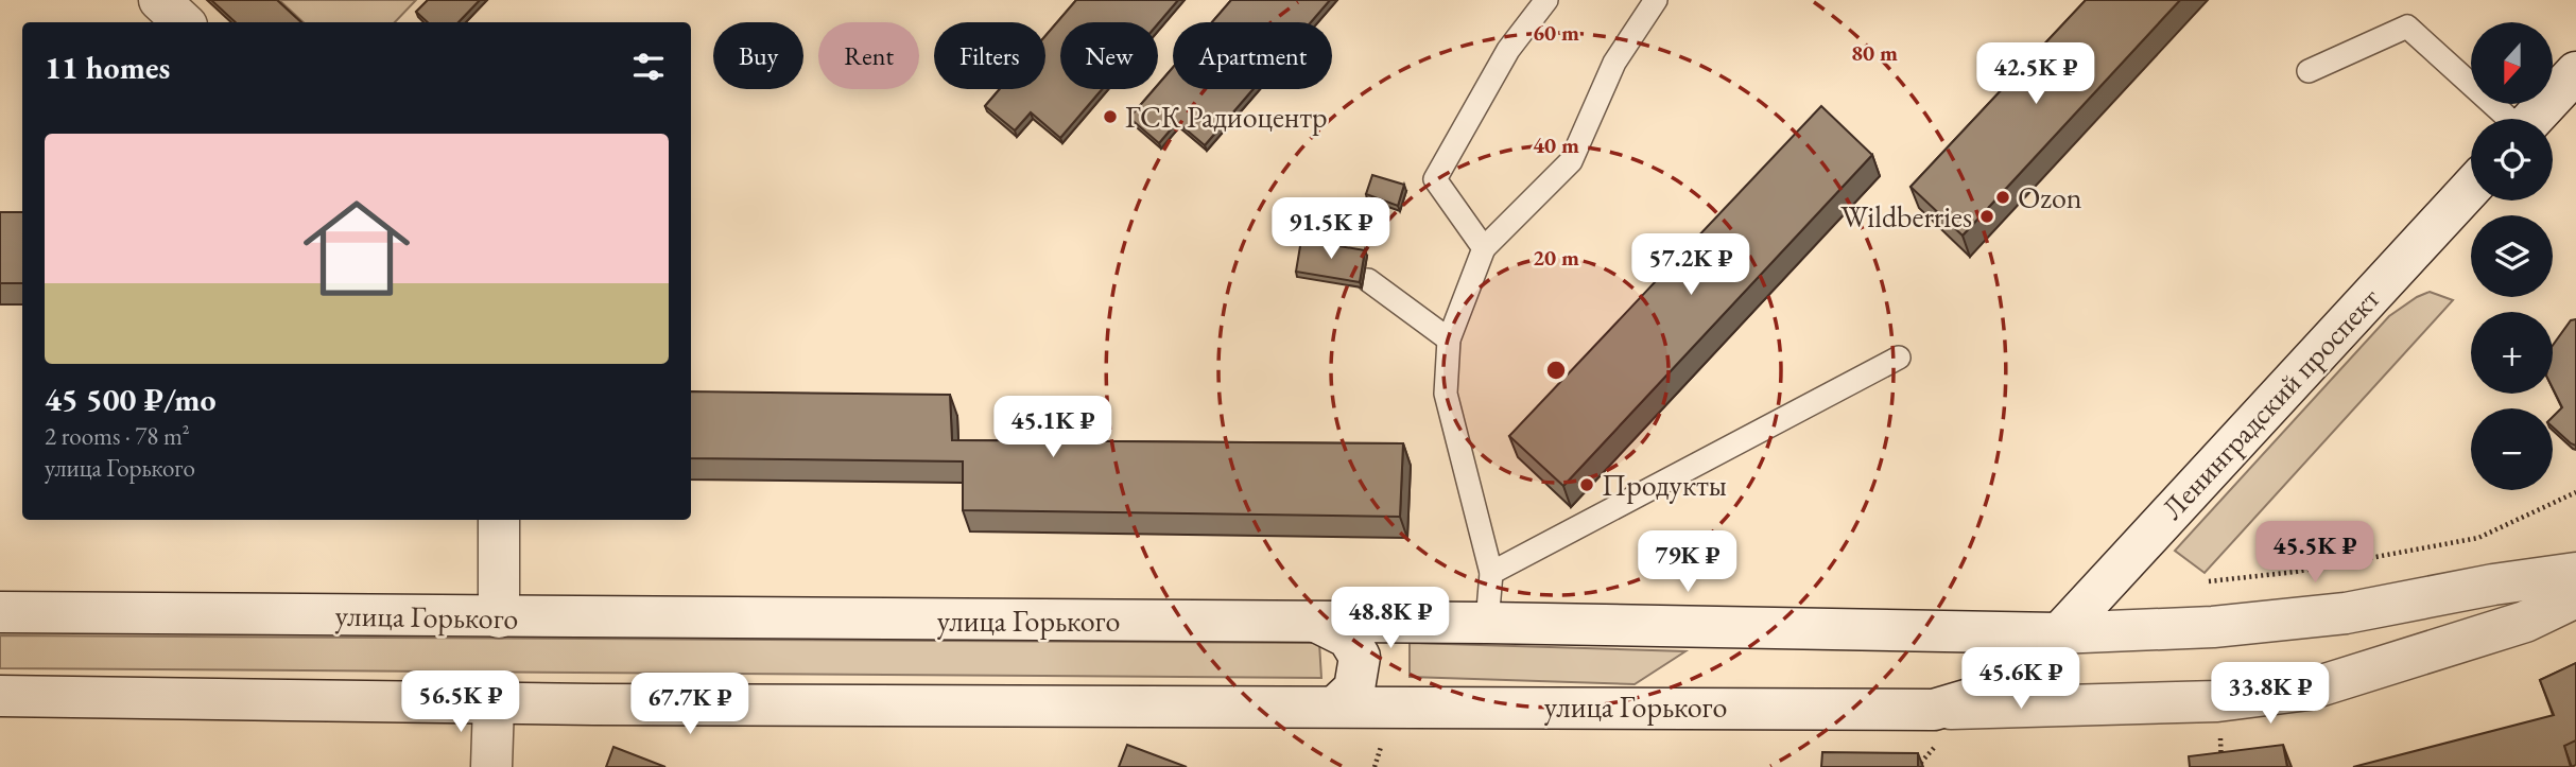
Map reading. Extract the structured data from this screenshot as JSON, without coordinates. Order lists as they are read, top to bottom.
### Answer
{
  "streets": {
    "main road": ["Ленинградский проспект", "улица Горького"]
  },
  "crossings": [
    ["Ленинградский проспект", "улица Горького"]
  ],
  "places": [
    "ГСК Радиоцентр",
    "Ozon",
    "Wildberries",
    "Продукты"
  ],
  "north": "bottom",
  "page": {
    "map_buttons": ["+", "−"],
    "chip": [
      "Buy",
      "Rent",
      "Filters",
      "New",
      "Apartment"
    ],
    "heading": "11 homes",
    "price": [
      "42.5K ₽",
      "91.5K ₽",
      "57.2K ₽",
      "45.1K ₽",
      "45.5K ₽",
      "79K ₽",
      "48.8K ₽",
      "45.6K ₽",
      "33.8K ₽",
      "56.5K ₽",
      "67.7K ₽"
    ],
    "list": [
      {
        "name": "45 500 ₽/mo",
        "note": "2 rooms · 78 m² · улица Горького"
      }
    ]
  },
  "rings": [
    "60 m",
    "80 m",
    "40 m",
    "20 m"
  ]
}
